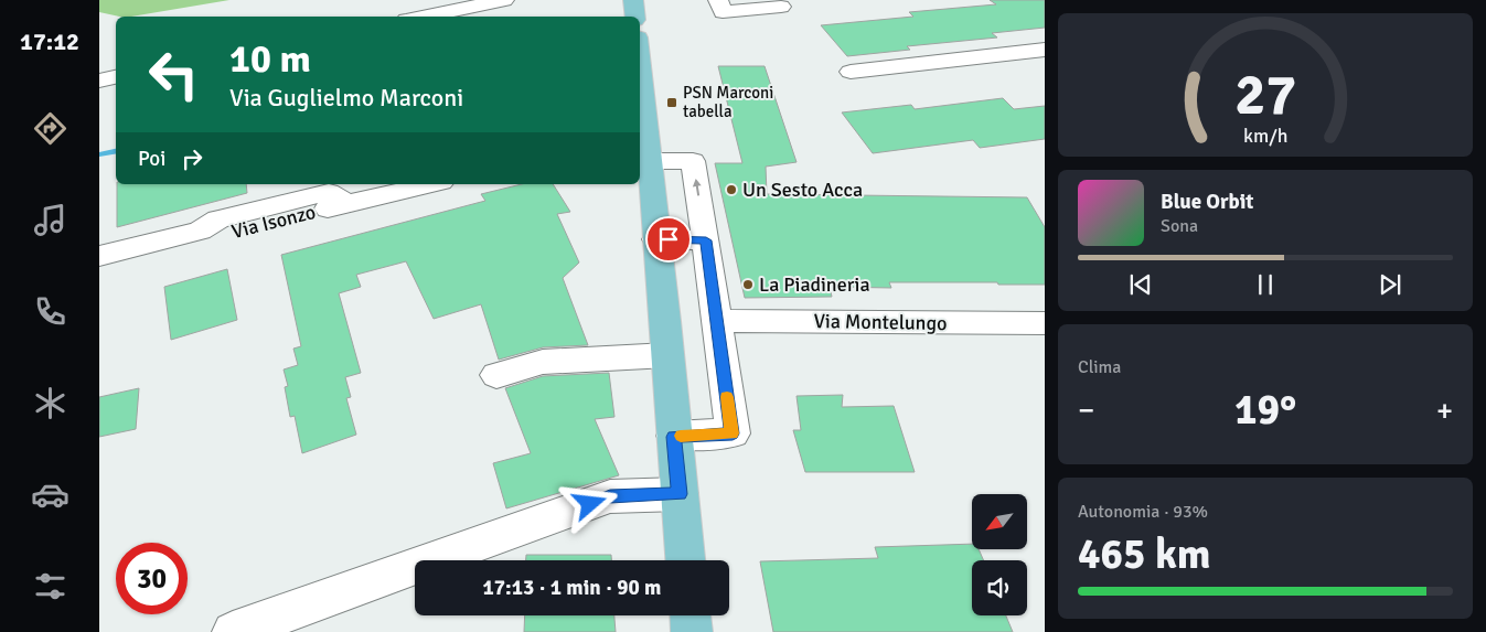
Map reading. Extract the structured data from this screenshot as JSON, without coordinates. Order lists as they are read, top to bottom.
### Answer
{
  "streets": {
    "street": ["Via Isonzo", "Via Montelungo"]
  },
  "places": {
    "transit": ["PSN Marconi tabella"],
    "other": ["Un Sesto Acca", "La Piadineria"]
  },
  "north": "bottom left",
  "page": {
    "tabs": "17:12",
    "turn": ["10 m", "Via Guglielmo Marconi"],
    "then": "Poi",
    "song": ["Blue Orbit", "Sona"],
    "tile": [
      "Clima",
      ["Autonomia · 93%", "465 km"]
    ],
    "heat": ["−", "19°", "+"],
    "limit": "30",
    "trip": "17:13 · 1 min · 90 m",
    "gauge": ["27", "km/h"]
  }
}
